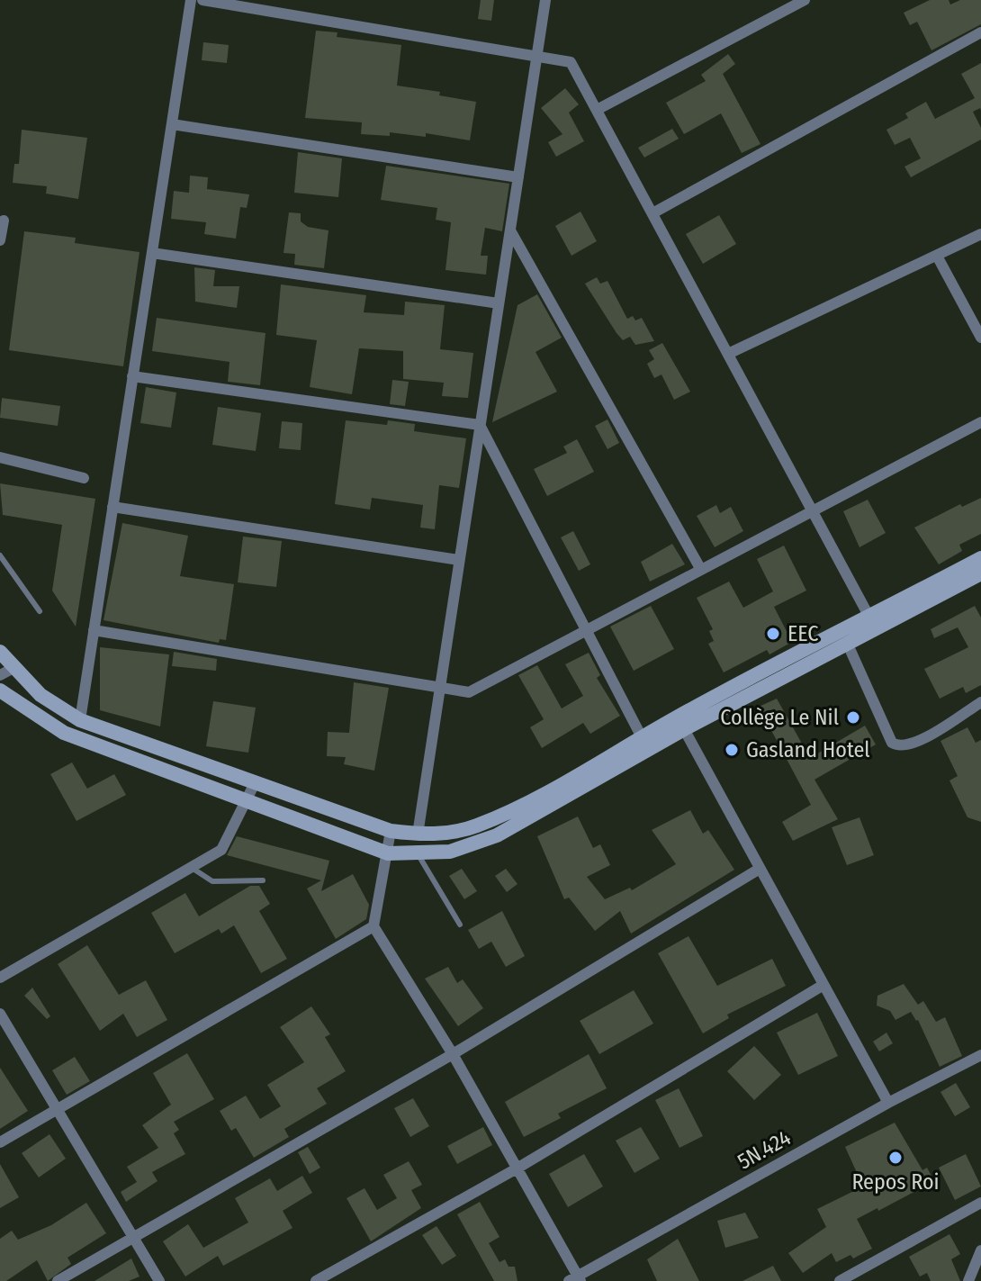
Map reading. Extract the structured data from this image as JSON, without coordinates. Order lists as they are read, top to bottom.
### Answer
{
  "streets": {
    "street": ["5N.424"]
  },
  "places": [
    "EEC",
    "Collège Le Nil",
    "Gasland Hotel",
    "Repos Roi"
  ]
}
